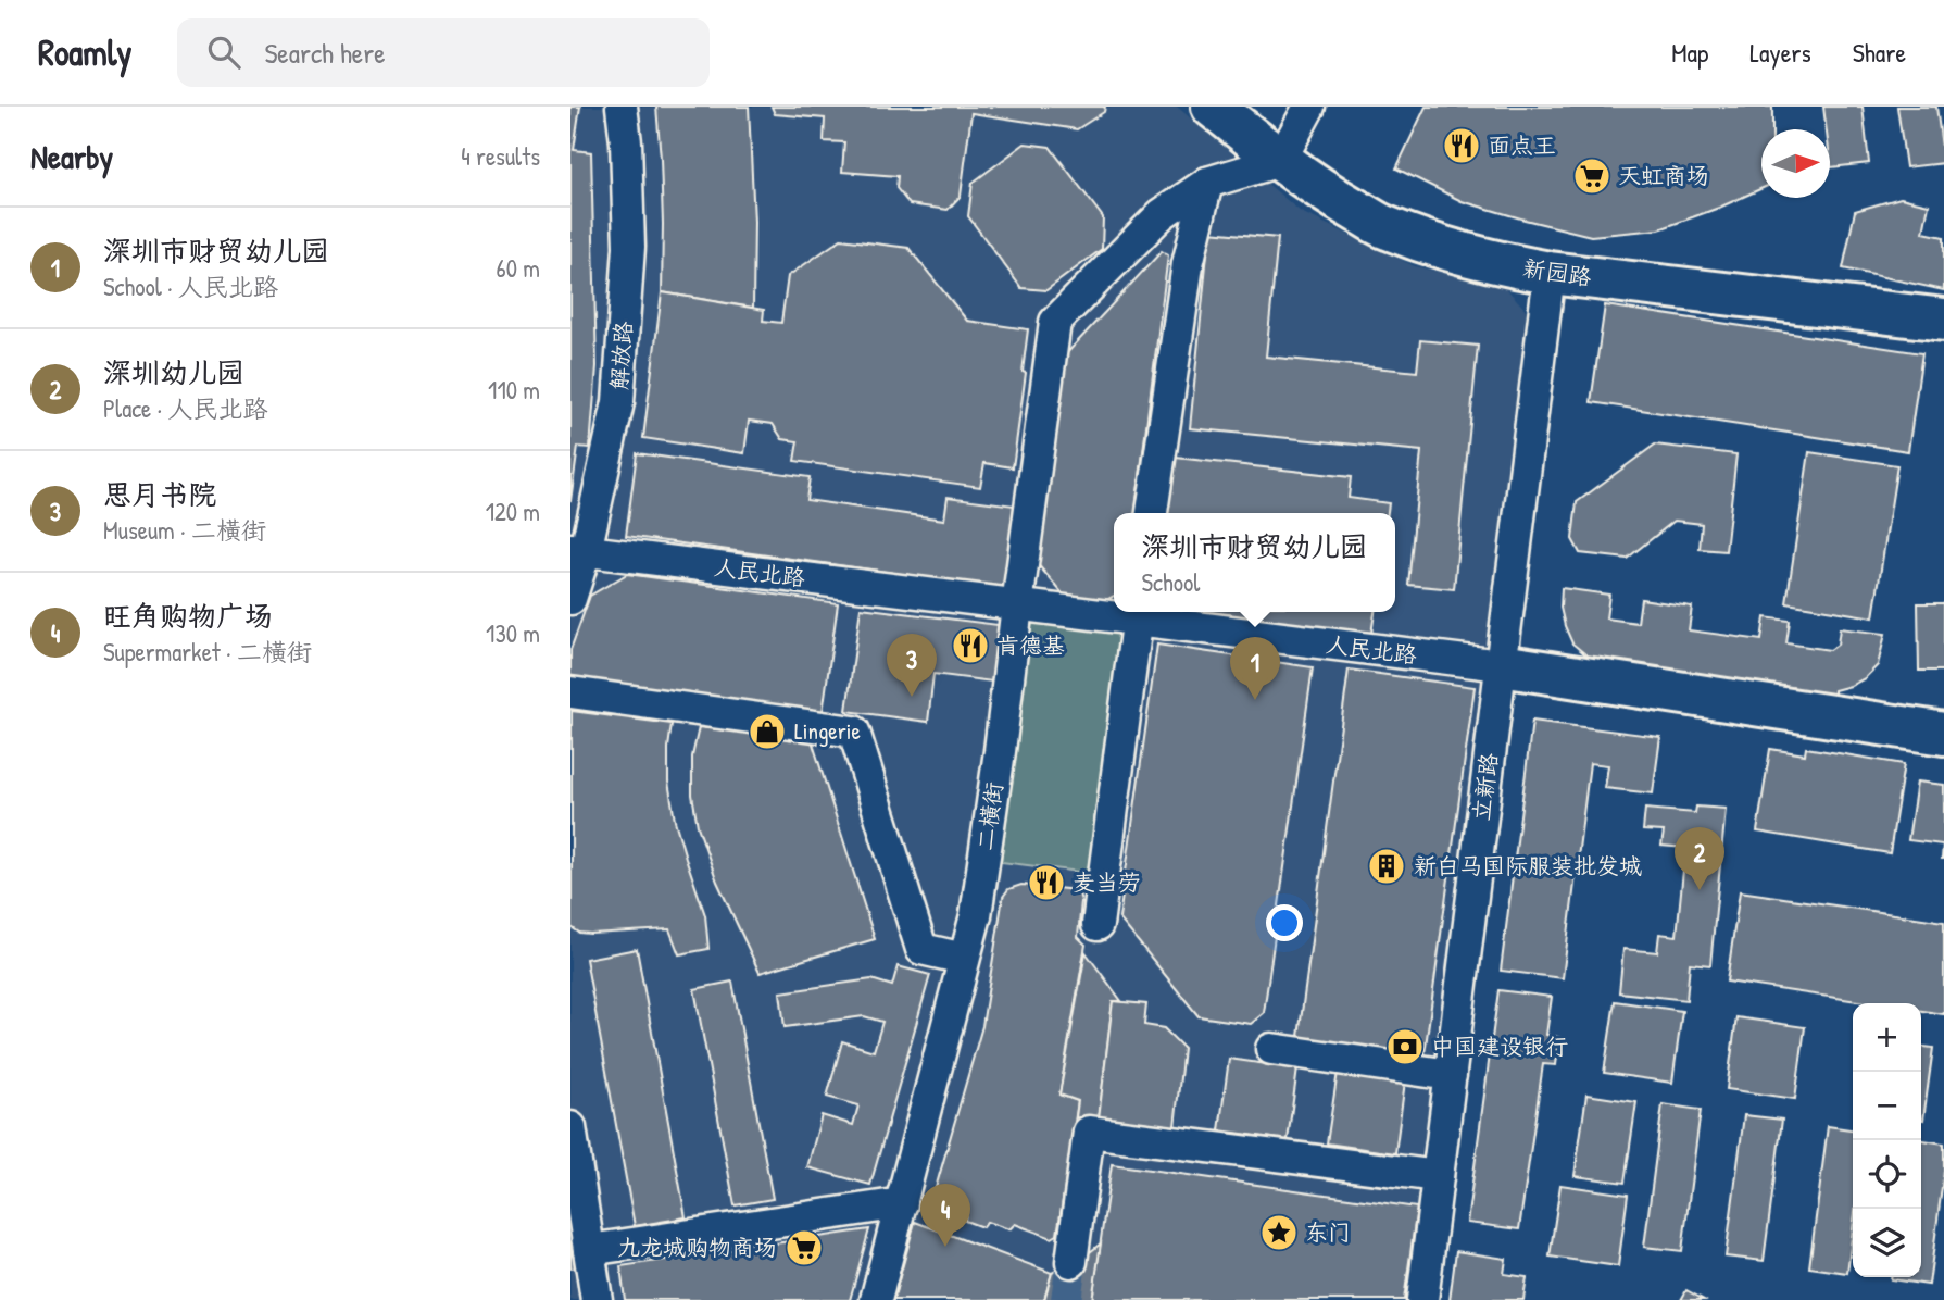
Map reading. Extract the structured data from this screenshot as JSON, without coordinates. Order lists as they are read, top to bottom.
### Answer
{
  "streets": {
    "main road": ["新园路", "人民北路"],
    "street": ["解放路", "立新路", "二横街"]
  },
  "crossings": [
    ["新园路", "立新路"],
    ["解放路", "人民北路"],
    ["人民北路", "立新路"],
    ["人民北路", "二横街"]
  ],
  "places": {
    "restaurant": ["面点王", "肯德基", "麦当劳"],
    "supermarket": ["天虹商场", "九龙城购物商场"],
    "shop": ["Lingerie"],
    "building": ["新白马国际服装批发城"],
    "bank": ["中国建设银行"],
    "place": ["东门"]
  },
  "north": "right",
  "page": {
    "header": "Roamly",
    "search": "Search here",
    "nav": ["Map", "Layers", "Share"],
    "heading": ["Nearby", "4 results"],
    "list": [
      {
        "mark": "1",
        "name": "深圳市财贸幼儿园",
        "note": "School · 人民北路",
        "value": "60 m"
      },
      {
        "mark": "2",
        "name": "深圳幼儿园",
        "note": "Place · 人民北路",
        "value": "110 m"
      },
      {
        "mark": "3",
        "name": "思月书院",
        "note": "Museum · 二横街",
        "value": "120 m"
      },
      {
        "mark": "4",
        "name": "旺角购物广场",
        "note": "Supermarket · 二横街",
        "value": "130 m"
      }
    ],
    "popup": ["深圳市财贸幼儿园", "School"],
    "pins": [
      "3",
      "1",
      "2",
      "4"
    ],
    "map_buttons": ["+", "−"]
  }
}
